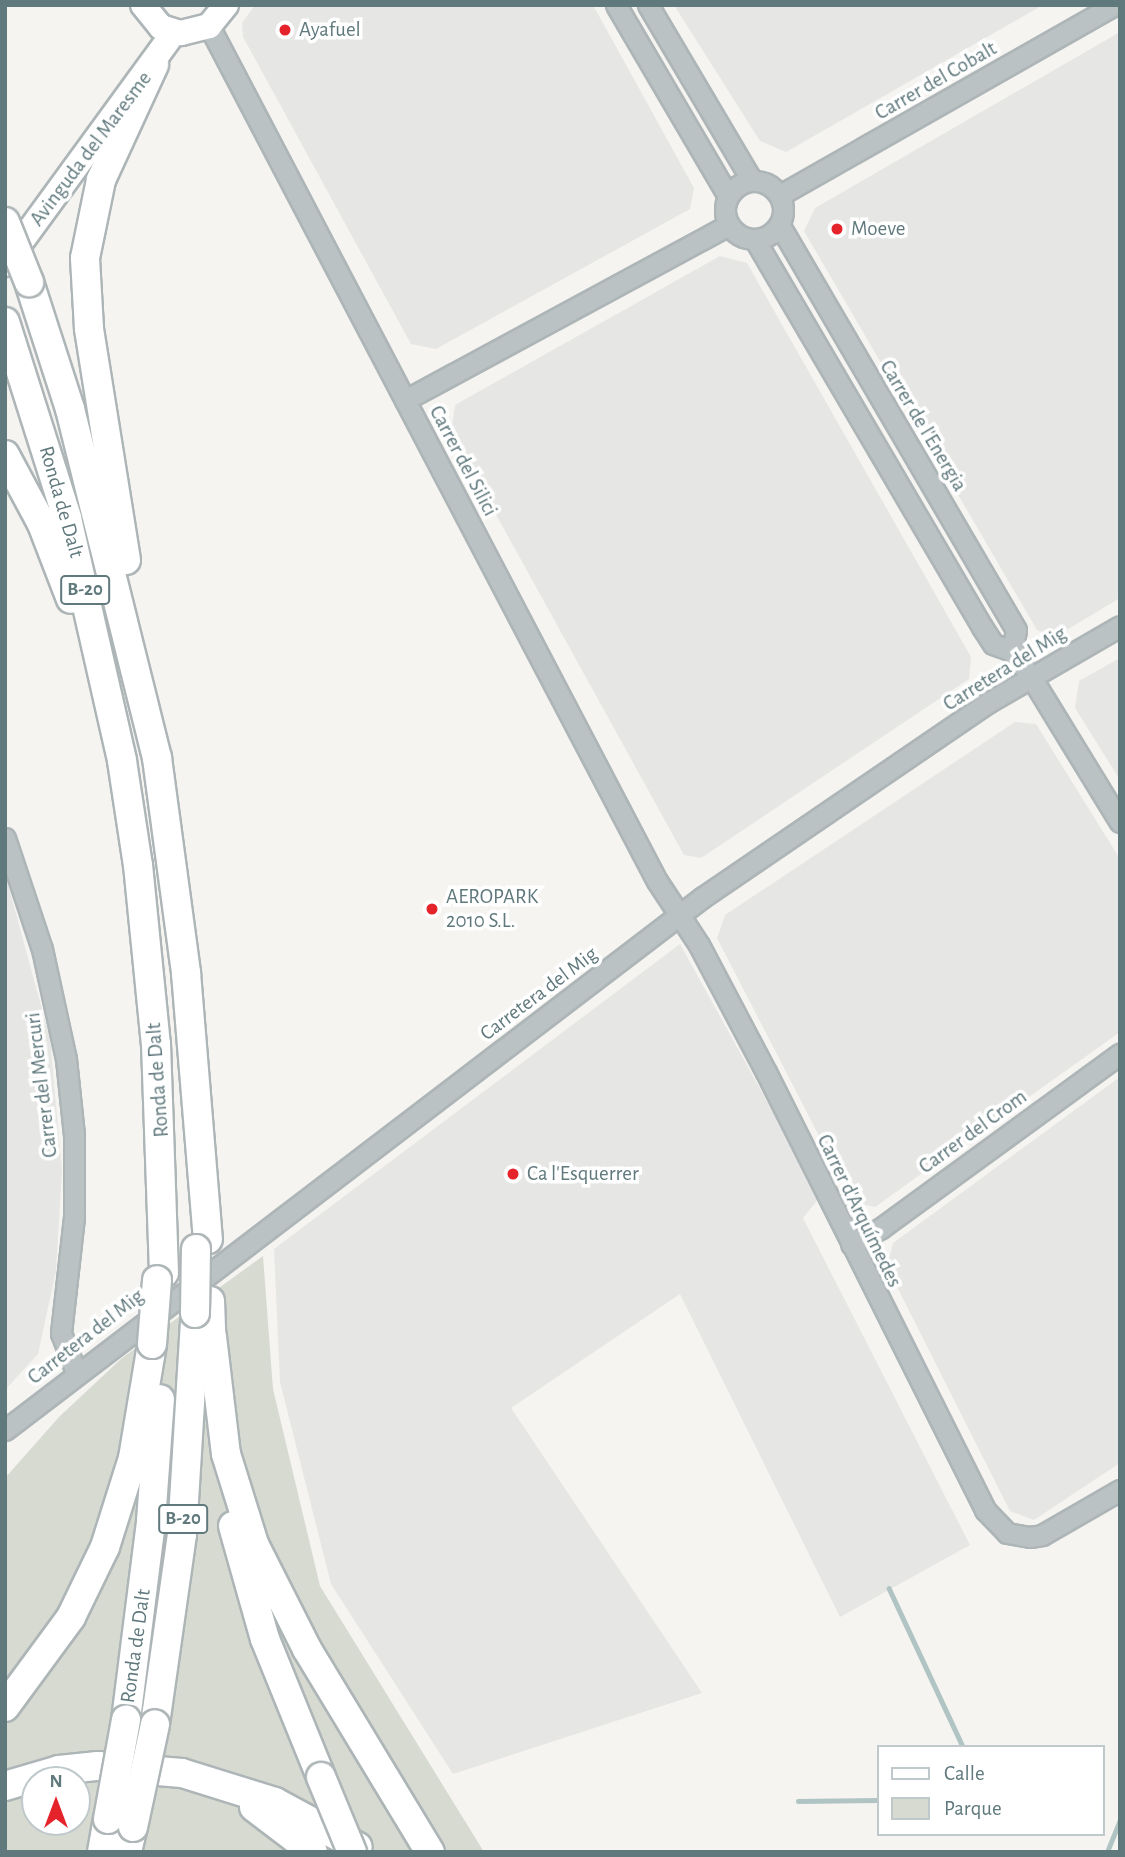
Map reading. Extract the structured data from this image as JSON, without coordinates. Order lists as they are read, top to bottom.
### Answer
{
  "streets": {
    "highway": ["Ronda de Dalt", "B-20"],
    "main road": ["Avinguda del Maresme"],
    "street": [
      "Carrer del Cobalt",
      "Carrer de l'Energia",
      "Carrer del Silici",
      "Carretera del Mig",
      "Carrer del Mercuri",
      "Carrer del Crom",
      "Carrer d'Arquímedes"
    ]
  },
  "crossings": [
    ["Carrer del Cobalt", "Carrer de l'Energia"],
    ["Carrer del Silici", "Carretera del Mig"],
    ["Carrer del Silici", "Carrer d'Arquímedes"],
    ["Ronda de Dalt", "B-20"],
    ["Carretera del Mig", "Carrer del Mercuri"],
    ["Carretera del Mig", "Carrer d'Arquímedes"],
    ["Carrer del Crom", "Carrer d'Arquímedes"]
  ],
  "places": [
    "Ayafuel",
    "Moeve",
    "AEROPARK 2010 S.L.",
    "Ca l'Esquerrer"
  ],
  "legend": ["Calle", "Parque"],
  "north": "top"
}
